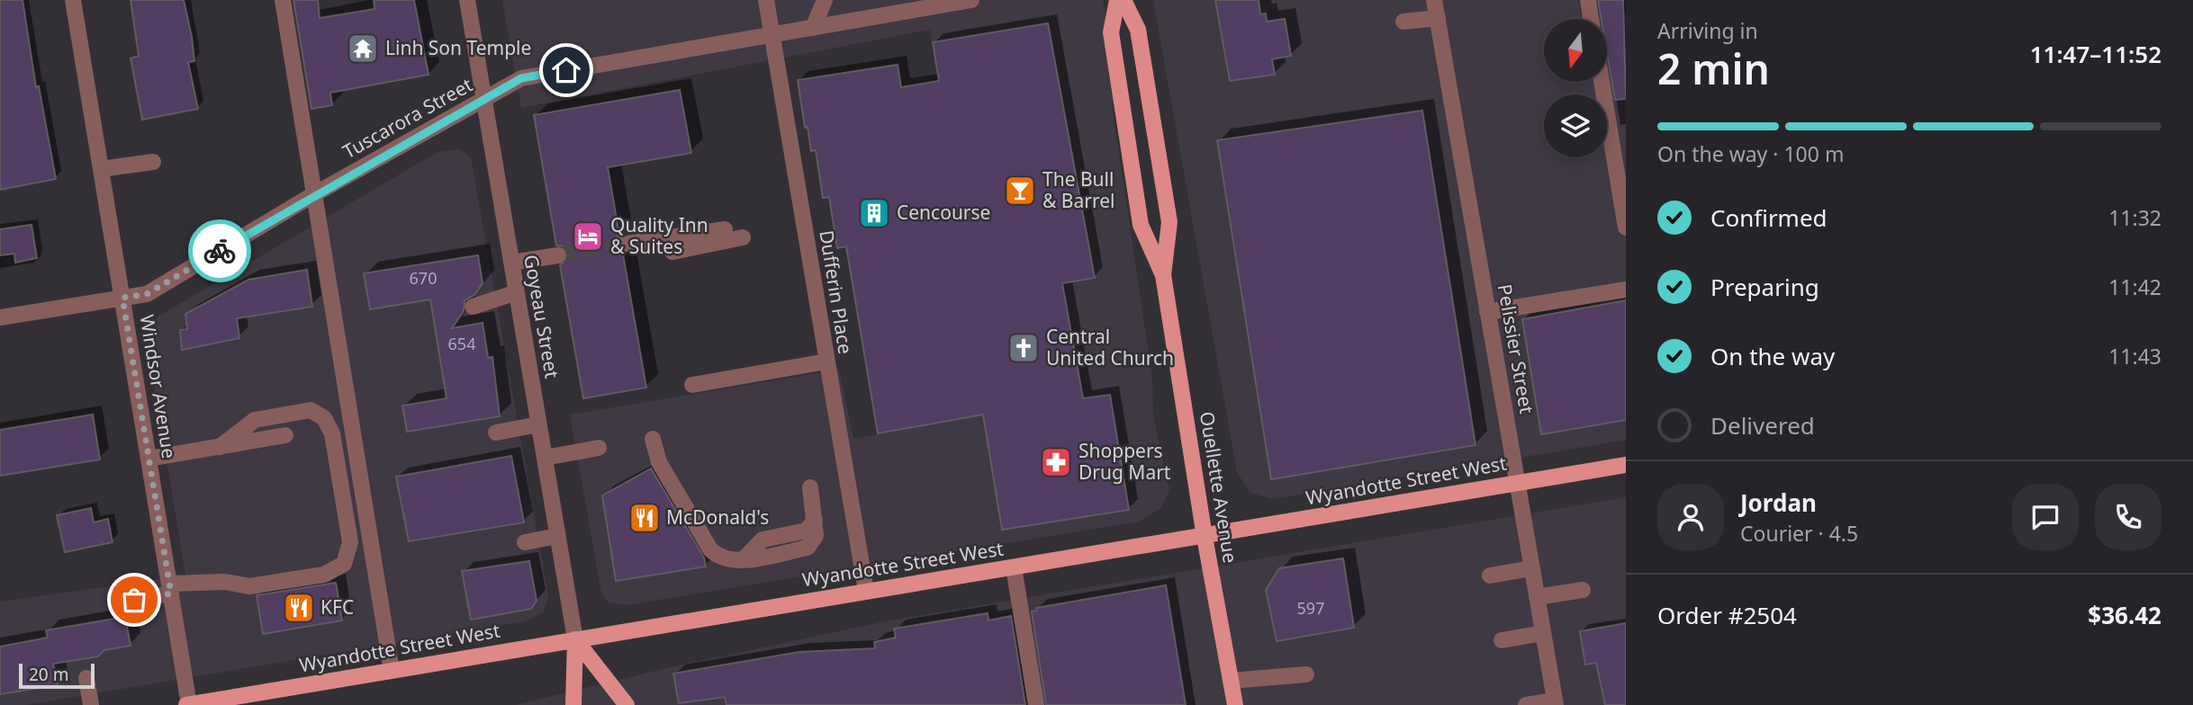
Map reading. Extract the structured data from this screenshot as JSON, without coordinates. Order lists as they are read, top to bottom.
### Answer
{
  "streets": {
    "main road": ["Wyandotte Street West", "Ouellette Avenue"],
    "street": [
      "Tuscarora Street",
      "Dufferin Place",
      "Goyeau Street",
      "Pelissier Street",
      "Windsor Avenue"
    ]
  },
  "crossings": [
    ["Tuscarora Street", "Dufferin Place"],
    ["Tuscarora Street", "Goyeau Street"],
    ["Tuscarora Street", "Windsor Avenue"],
    ["Dufferin Place", "Wyandotte Street West"],
    ["Goyeau Street", "Wyandotte Street West"],
    ["Pelissier Street", "Wyandotte Street West"],
    ["Windsor Avenue", "Wyandotte Street West"],
    ["Wyandotte Street West", "Ouellette Avenue"]
  ],
  "places": {
    "temple": ["Linh Son Temple"],
    "bar": ["The Bull & Barrel"],
    "building": ["Cencourse"],
    "hotel": ["Quality Inn & Suites"],
    "church": ["Central United Church"],
    "pharmacy": ["Shoppers Drug Mart"],
    "restaurant": ["McDonald's", "KFC"]
  },
  "house_numbers": ["670", "654", "597"],
  "scale_bar": "20 m",
  "north": "bottom",
  "page": {
    "heading": ["2 min", "Arriving in", "11:47–11:52"],
    "panel": [
      "Jordan",
      "Courier · 4.5",
      "Order #2504",
      "$36.42"
    ],
    "bar": "On the way · 100 m",
    "list": [
      ["Confirmed", "11:32"],
      ["Preparing", "11:42"],
      ["On the way", "11:43"],
      "Delivered"
    ],
    "scale": "20 m"
  }
}
